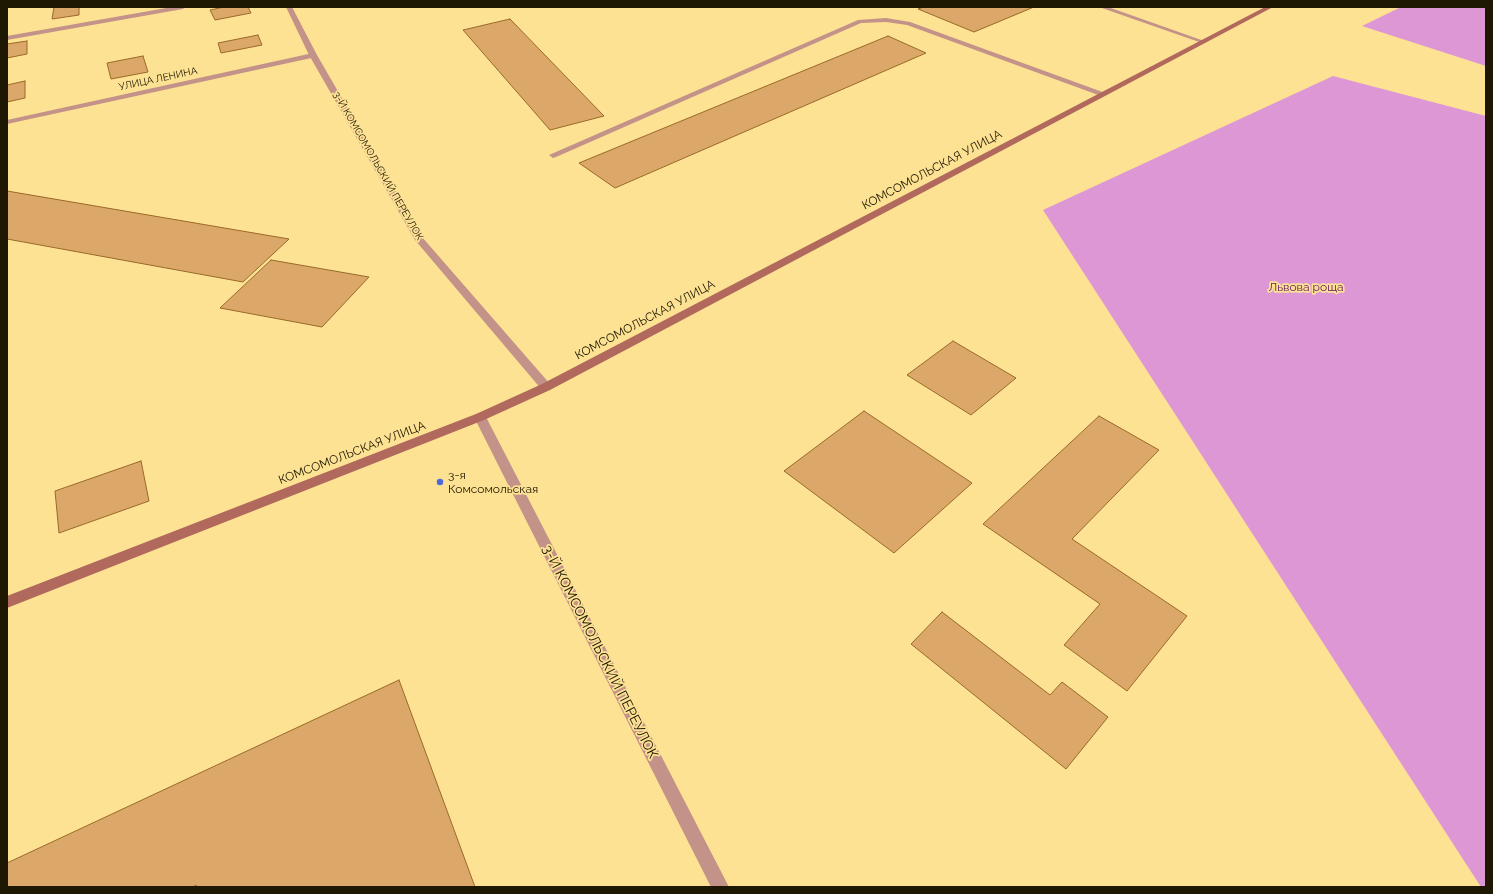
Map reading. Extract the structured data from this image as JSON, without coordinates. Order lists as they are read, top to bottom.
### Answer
{
  "streets": {
    "main road": ["КОМСОМОЛЬСКАЯ УЛИЦА"],
    "street": ["УЛИЦА ЛЕНИНА", "3-Й КОМСОМОЛЬСКИЙ ПЕРЕУЛОК"]
  },
  "crossings": [
    ["УЛИЦА ЛЕНИНА", "3-Й КОМСОМОЛЬСКИЙ ПЕРЕУЛОК"],
    ["3-Й КОМСОМОЛЬСКИЙ ПЕРЕУЛОК", "КОМСОМОЛЬСКАЯ УЛИЦА"]
  ],
  "parks": ["Львова роща"],
  "places": ["3-я Комсомольская"]
}
